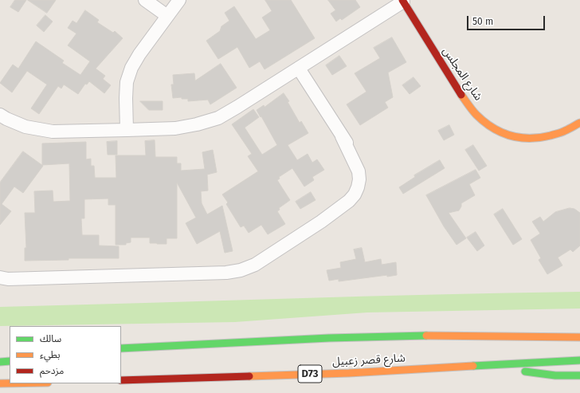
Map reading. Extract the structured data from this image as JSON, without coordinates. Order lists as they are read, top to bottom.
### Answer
{
  "streets": {
    "main road": ["شارع المجلس", "شارع قصر زعبيل", "D73"]
  },
  "legend": ["سالك", "بطيء", "مزدحم"],
  "scale_bar": "50 m"
}
